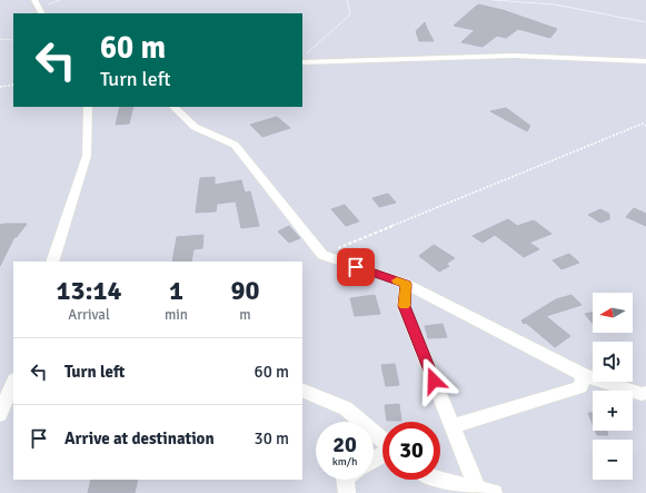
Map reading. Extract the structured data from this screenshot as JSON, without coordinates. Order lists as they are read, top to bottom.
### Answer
{
  "north": "left",
  "page": {
    "turn": ["60 m", "Turn left"],
    "eta": [
      "13:14",
      "Arrival",
      "1",
      "min",
      "90",
      "m"
    ],
    "map_buttons": ["+", "−"],
    "list": [
      {
        "name": "Turn left",
        "value": "60 m"
      },
      {
        "name": "Arrive at destination",
        "value": "30 m"
      }
    ],
    "speed": "20 km/h",
    "limit": "30"
  }
}
